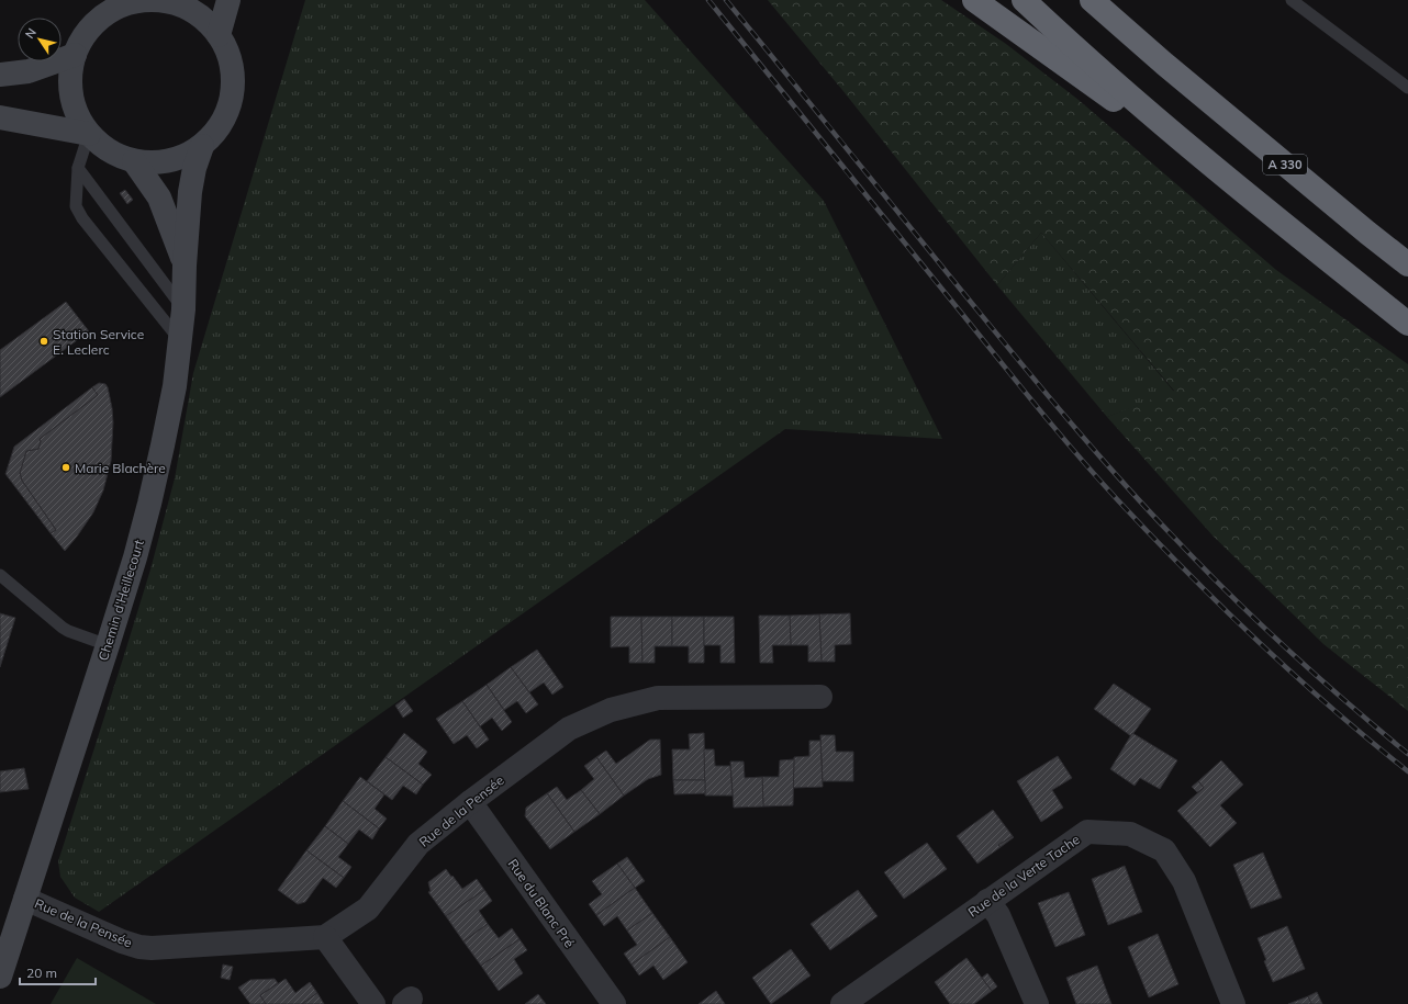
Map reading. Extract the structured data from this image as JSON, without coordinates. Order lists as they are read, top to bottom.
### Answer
{
  "streets": {
    "highway": ["A 330"],
    "street": [
      "Chemin d'Heillecourt",
      "Rue de la Pensée",
      "Rue de la Verte Tache",
      "Rue du Blanc Pré"
    ]
  },
  "crossings": [
    ["Chemin d'Heillecourt", "Rue de la Pensée"],
    ["Rue de la Pensée", "Rue du Blanc Pré"]
  ],
  "places": ["Station Service E. Leclerc", "Marie Blachère"],
  "scale_bar": "20 m",
  "north": "top left"
}
